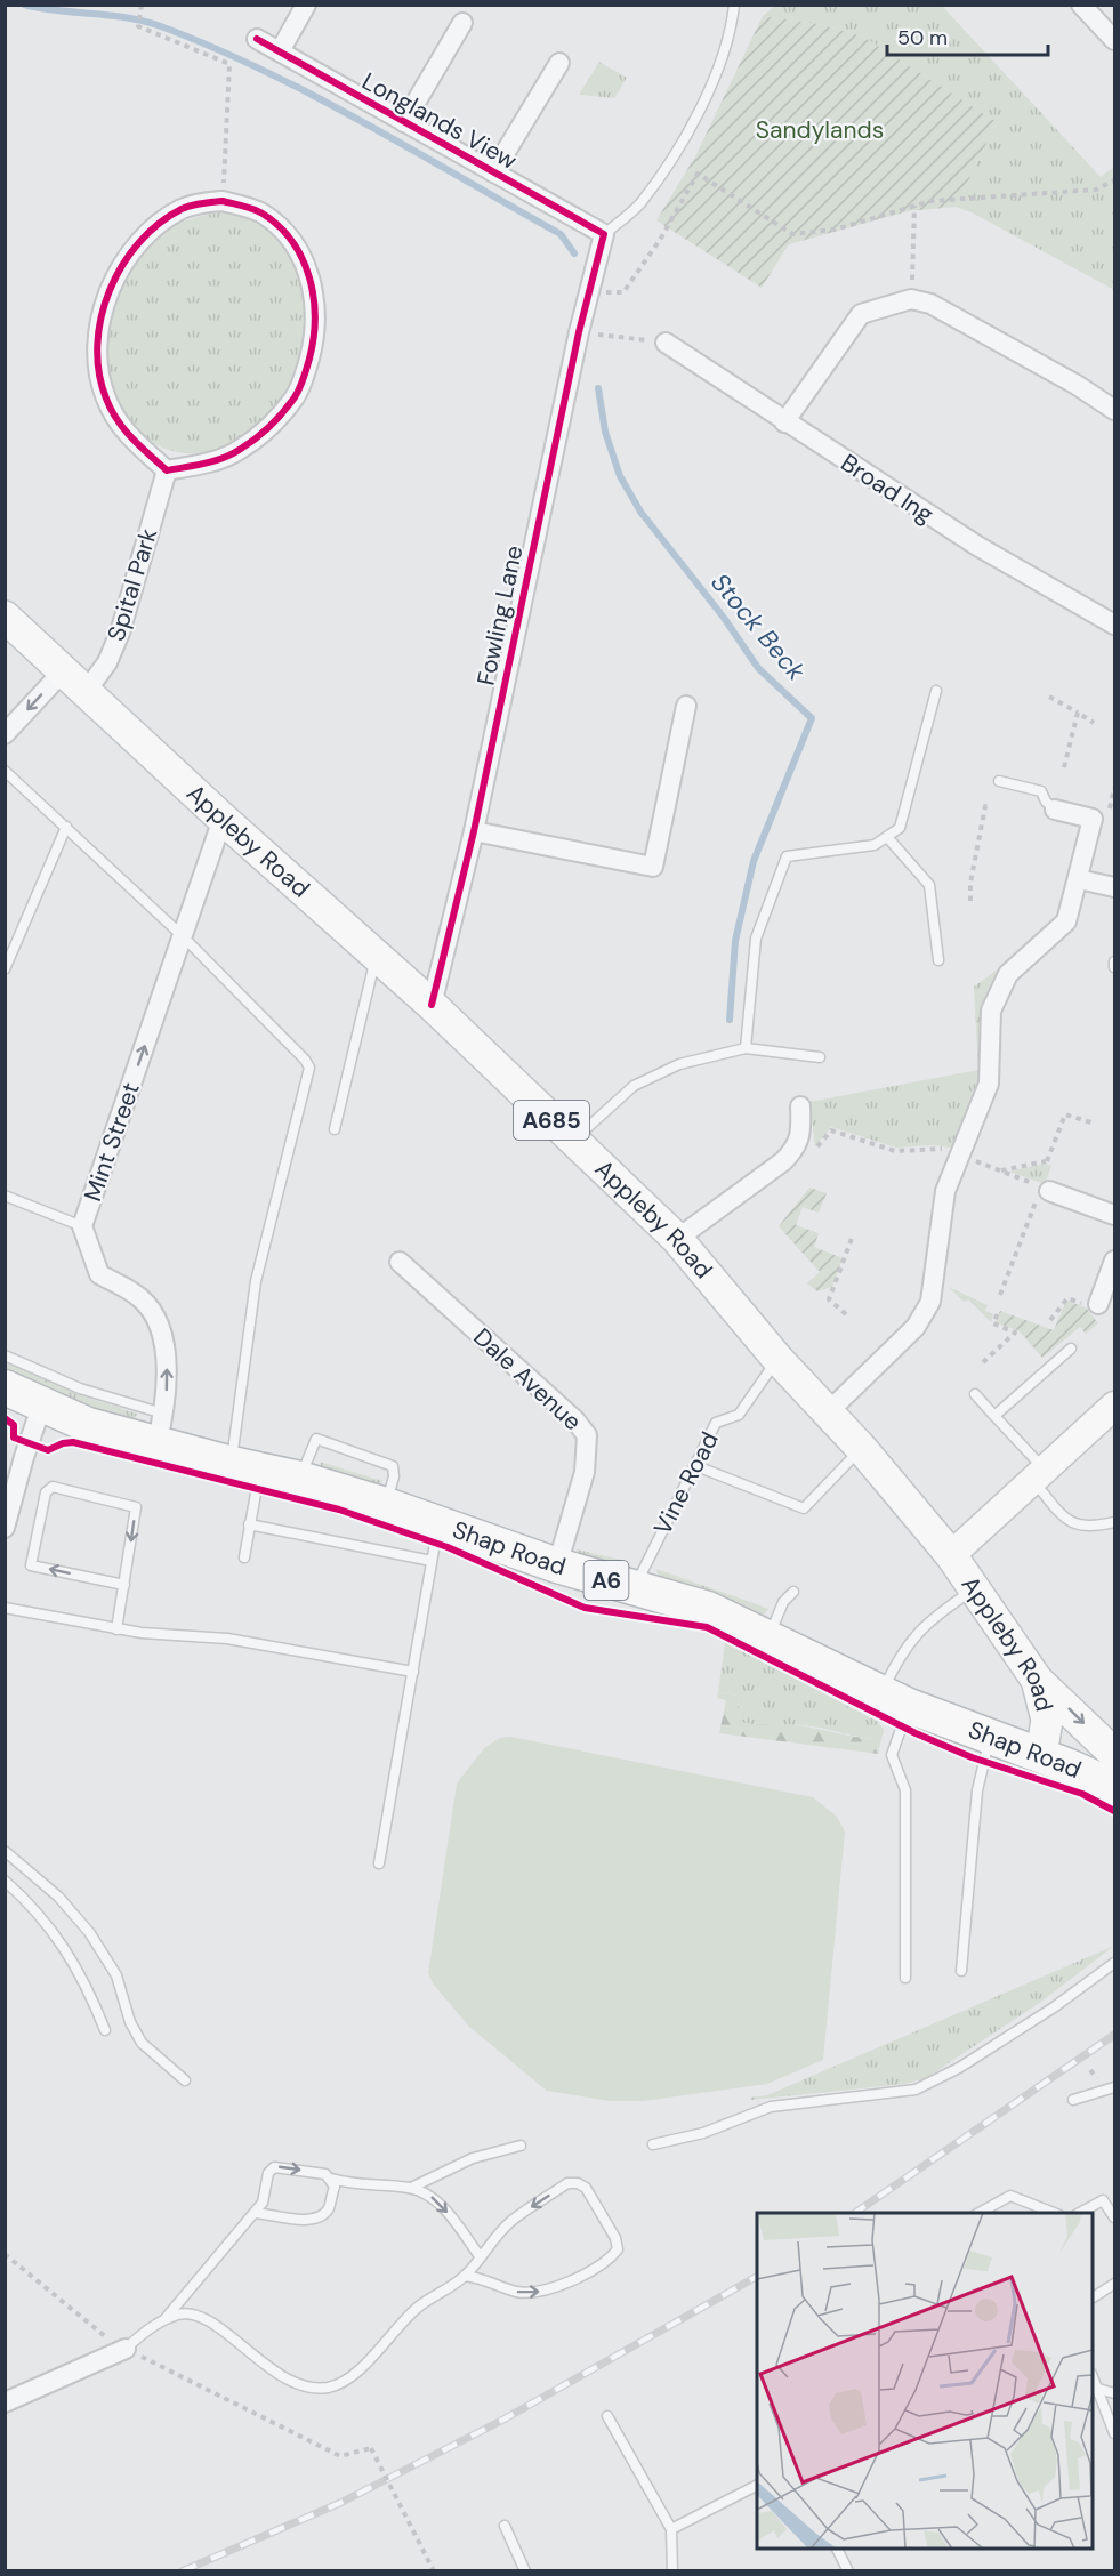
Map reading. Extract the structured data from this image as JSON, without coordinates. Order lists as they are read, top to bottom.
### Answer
{
  "streets": {
    "highway": ["Shap Road", "A6"],
    "main road": ["Appleby Road", "A685"],
    "street": [
      "Longlands View",
      "Broad Ing",
      "Spital Park",
      "Fowling Lane",
      "Mint Street",
      "Dale Avenue"
    ],
    "lane": ["Vine Road"]
  },
  "crossings": [
    ["Longlands View", "Fowling Lane"],
    ["Spital Park", "Appleby Road"],
    ["Fowling Lane", "Appleby Road"],
    ["Appleby Road", "A685"],
    ["Appleby Road", "Mint Street"],
    ["Appleby Road", "Vine Road"],
    ["Appleby Road", "Shap Road"],
    ["Mint Street", "Shap Road"],
    ["Dale Avenue", "Shap Road"],
    ["Vine Road", "Shap Road"]
  ],
  "one_way": ["Mint Street"],
  "water": ["Stock Beck"],
  "parks": ["Sandylands"],
  "scale_bar": "50 m"
}
